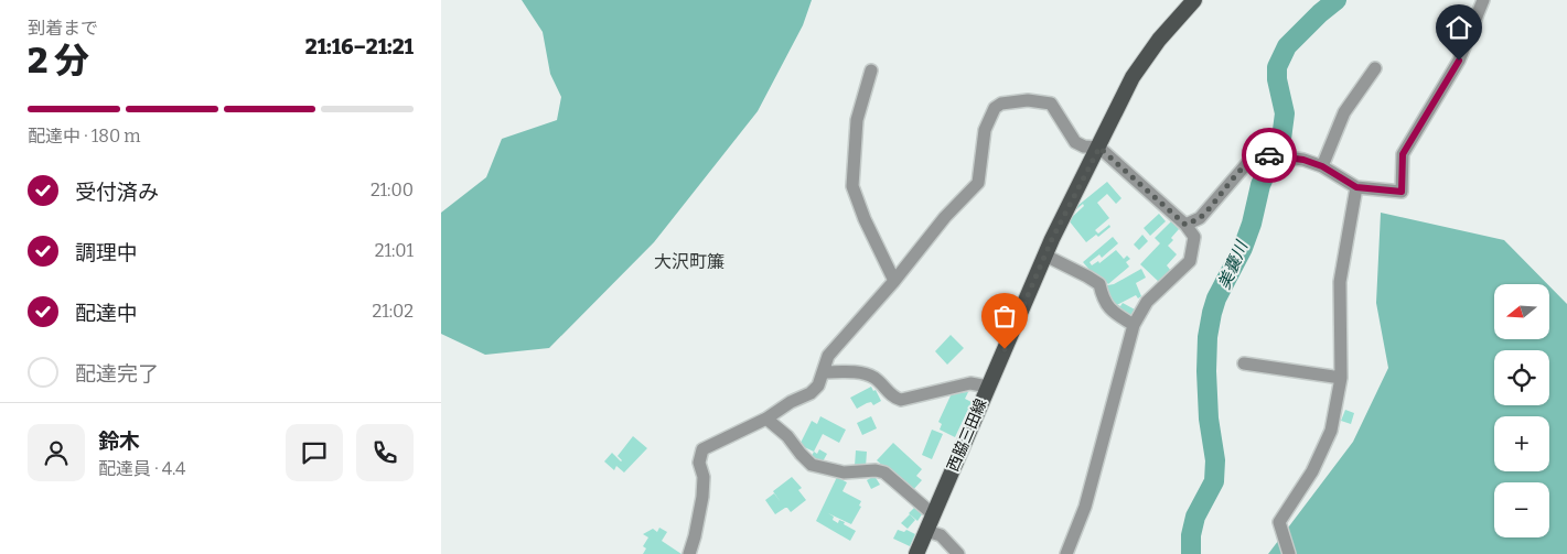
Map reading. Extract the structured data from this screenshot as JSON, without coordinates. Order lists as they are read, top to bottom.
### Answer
{
  "streets": {
    "main road": ["西脇三田線"]
  },
  "districts": ["大沢町簾"],
  "water": ["美嚢川"],
  "north": "left",
  "page": {
    "heading": ["2 分", "到着まで", "21:16–21:21"],
    "panel": ["鈴木", "配達員 · 4.4"],
    "bar": "配達中 · 180 m",
    "list": [
      ["受付済み", "21:00"],
      ["調理中", "21:01"],
      ["配達中", "21:02"],
      "配達完了"
    ],
    "map_buttons": ["+", "−"]
  }
}
